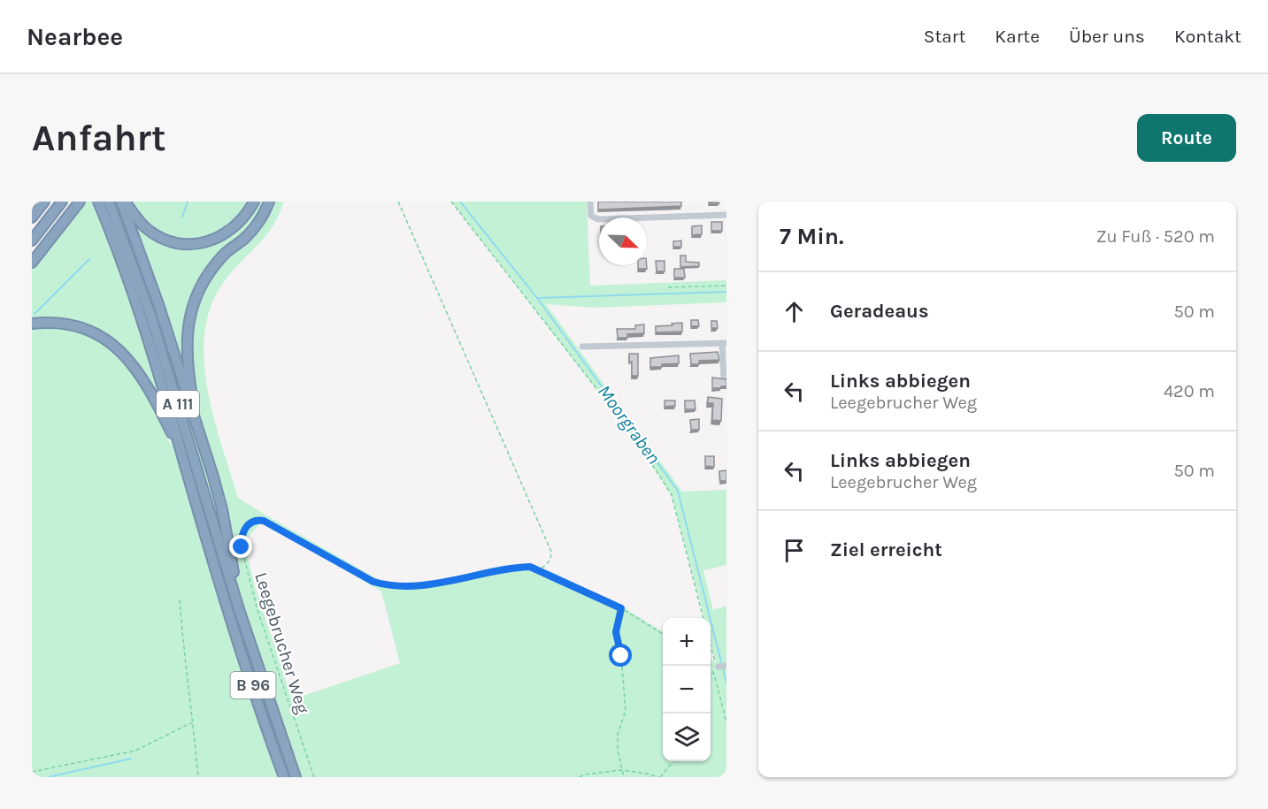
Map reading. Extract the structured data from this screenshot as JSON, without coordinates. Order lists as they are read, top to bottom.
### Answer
{
  "streets": {
    "highway": ["A 111", "B 96"],
    "path": ["Leegebrucher Weg"]
  },
  "crossings": [
    ["A 111", "B 96"]
  ],
  "water": ["Moorgraben"],
  "north": "bottom right",
  "page": {
    "header": "Nearbee",
    "nav": [
      "Start",
      "Karte",
      "Über uns",
      "Kontakt"
    ],
    "buttons": "Route",
    "title": "Anfahrt",
    "heading": ["7 Min.", "Zu Fuß · 520 m"],
    "list": [
      ["Geradeaus", "50 m"],
      ["Links abbiegen", "Leegebrucher Weg", "420 m"],
      ["Links abbiegen", "Leegebrucher Weg", "50 m"],
      "Ziel erreicht"
    ],
    "map_buttons": ["+", "−"]
  }
}
